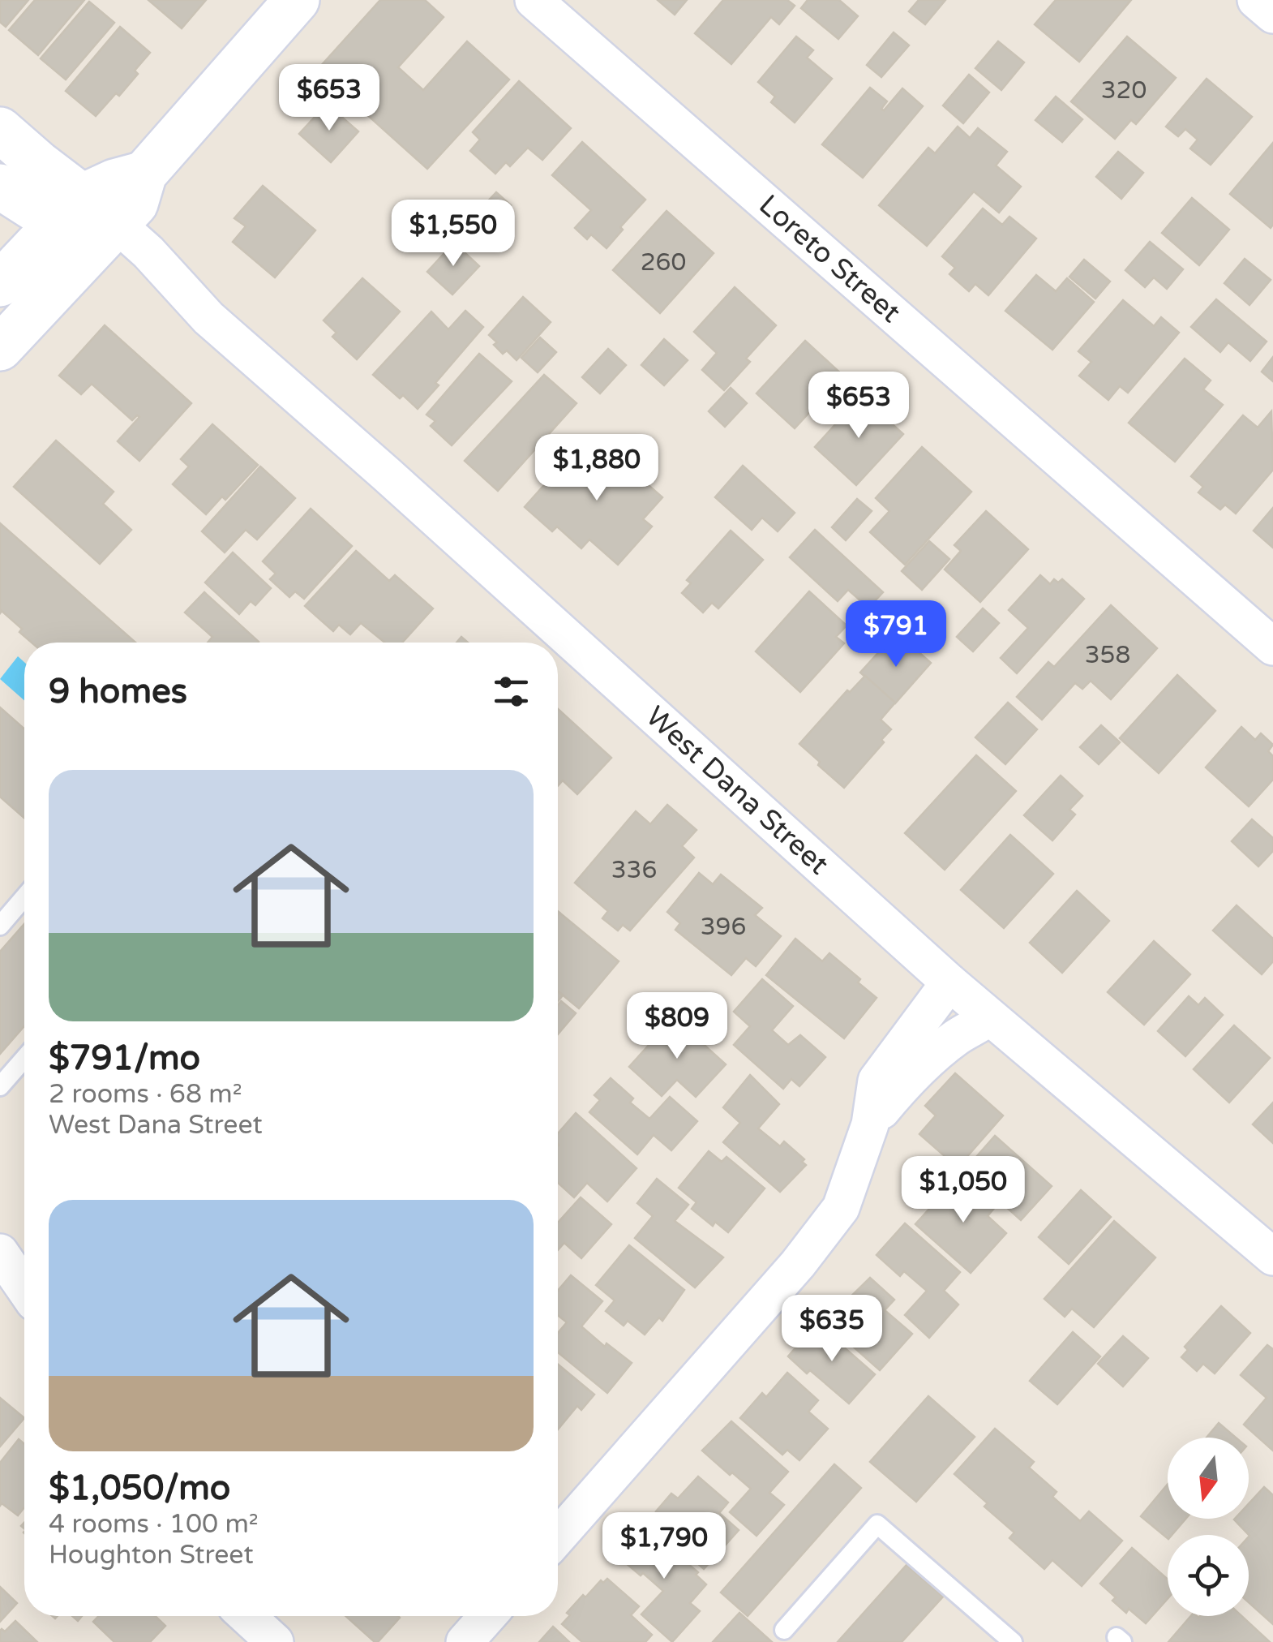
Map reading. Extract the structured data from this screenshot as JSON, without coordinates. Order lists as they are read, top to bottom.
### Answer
{
  "streets": {
    "street": ["Loreto Street", "West Dana Street"]
  },
  "house_numbers": [
    "320",
    "260",
    "358",
    "336",
    "396"
  ],
  "north": "bottom",
  "page": {
    "price": [
      "$653",
      "$1,550",
      "$653",
      "$1,880",
      "$791",
      "$809",
      "$1,050",
      "$635",
      "$1,790"
    ],
    "heading": "9 homes",
    "list": [
      {
        "name": "$791/mo",
        "note": "2 rooms · 68 m² · West Dana Street"
      },
      {
        "name": "$1,050/mo",
        "note": "4 rooms · 100 m² · Houghton Street"
      }
    ]
  }
}
